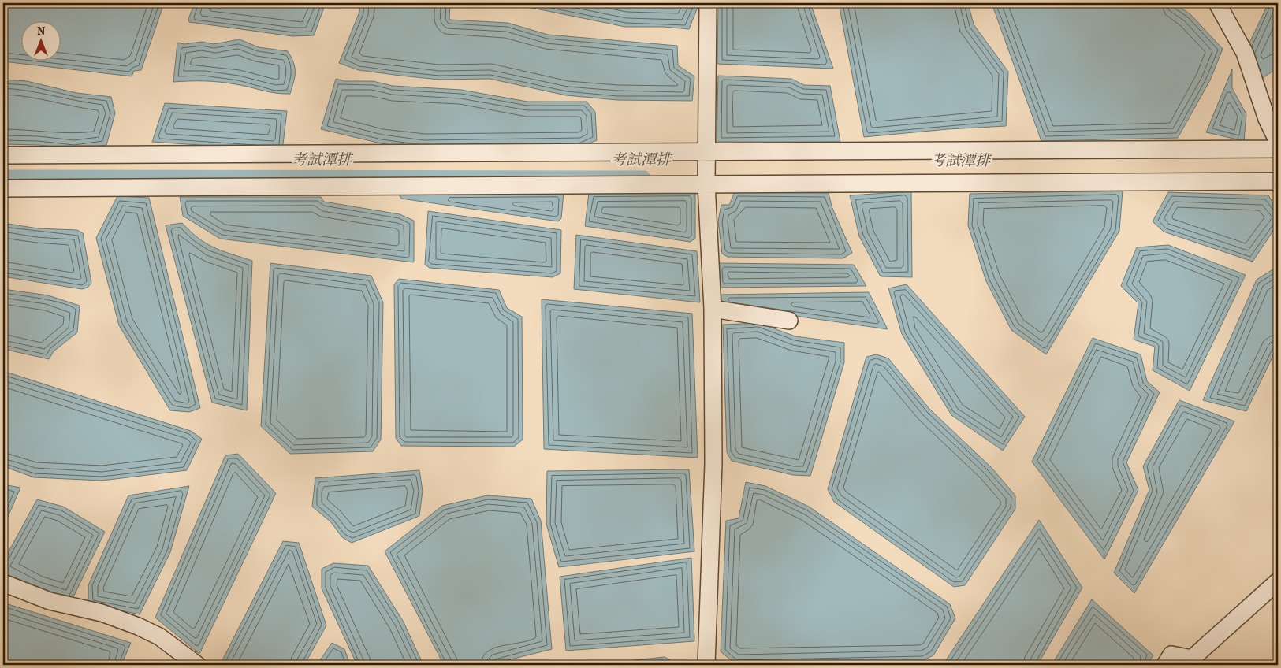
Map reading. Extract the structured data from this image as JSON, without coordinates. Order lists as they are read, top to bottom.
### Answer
{
  "water": ["考試潭排"],
  "north": "top"
}
